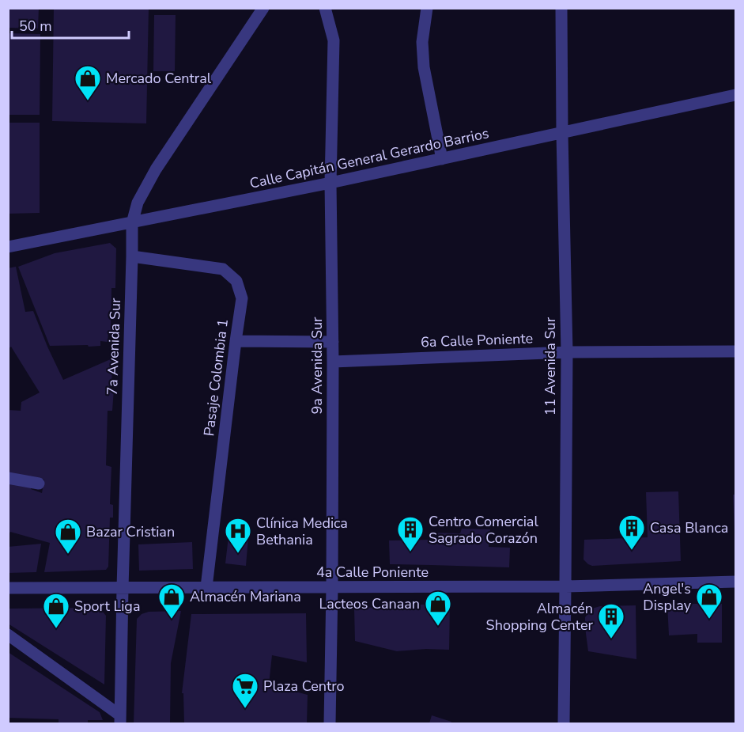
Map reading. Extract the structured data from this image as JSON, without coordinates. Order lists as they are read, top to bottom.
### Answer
{
  "streets": {
    "street": [
      "Calle Capitán General Gerardo Barrios",
      "6a Calle Poniente",
      "7a Avenida Sur",
      "9a Avenida Sur",
      "11 Avenida Sur",
      "Pasaje Colombia 1",
      "4a Calle Poniente"
    ]
  },
  "crossings": [
    ["Calle Capitán General Gerardo Barrios", "7a Avenida Sur"],
    ["Calle Capitán General Gerardo Barrios", "9a Avenida Sur"],
    ["Calle Capitán General Gerardo Barrios", "11 Avenida Sur"],
    ["6a Calle Poniente", "9a Avenida Sur"],
    ["6a Calle Poniente", "11 Avenida Sur"],
    ["7a Avenida Sur", "Pasaje Colombia 1"],
    ["7a Avenida Sur", "4a Calle Poniente"],
    ["9a Avenida Sur", "4a Calle Poniente"],
    ["11 Avenida Sur", "4a Calle Poniente"],
    ["Pasaje Colombia 1", "4a Calle Poniente"]
  ],
  "places": {
    "shop": [
      "Mercado Central",
      "Bazar Cristian",
      "Almacén Mariana",
      "Angel's Display",
      "Lacteos Canaan",
      "Sport Liga"
    ],
    "building": ["Casa Blanca", "Centro Comercial Sagrado Corazón", "Almacén Shopping Center"],
    "hospital": ["Clínica Medica Bethania"],
    "supermarket": ["Plaza Centro"]
  },
  "scale_bar": "50 m"
}
